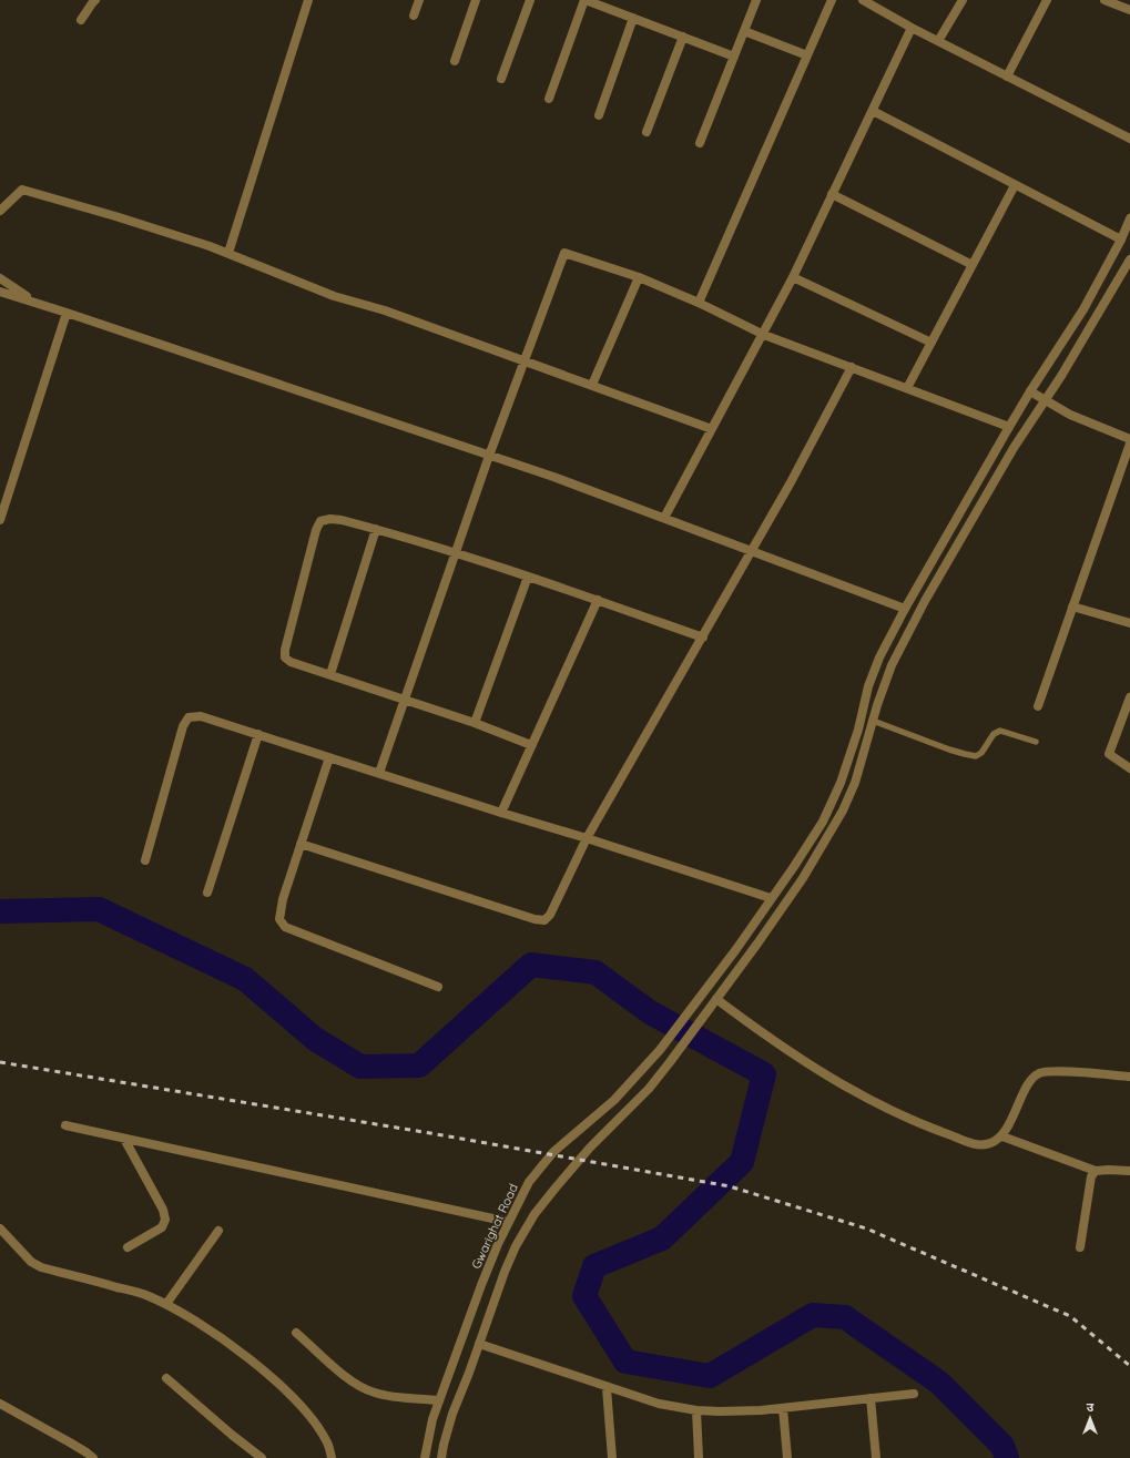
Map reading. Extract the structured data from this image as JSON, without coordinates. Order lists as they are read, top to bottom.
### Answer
{
  "streets": {
    "street": ["Gwarighat Road"]
  },
  "north": "top"
}
